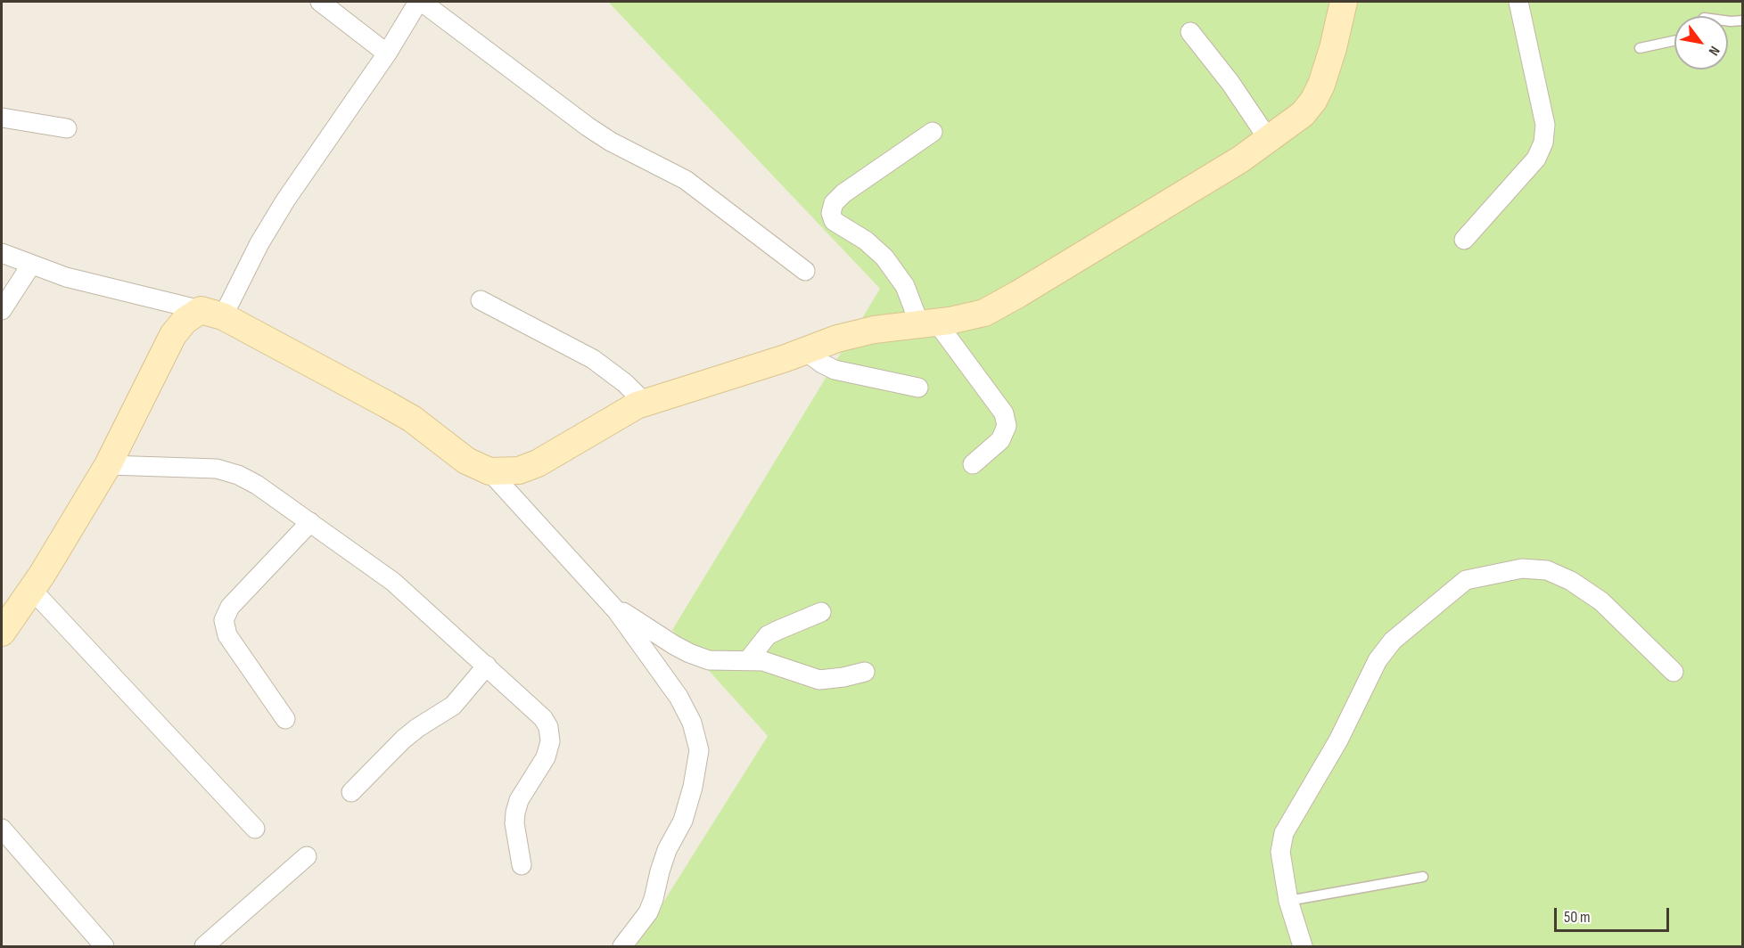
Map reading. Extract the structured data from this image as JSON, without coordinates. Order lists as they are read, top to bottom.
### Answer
{
  "scale_bar": "50 m",
  "north": "bottom right"
}
